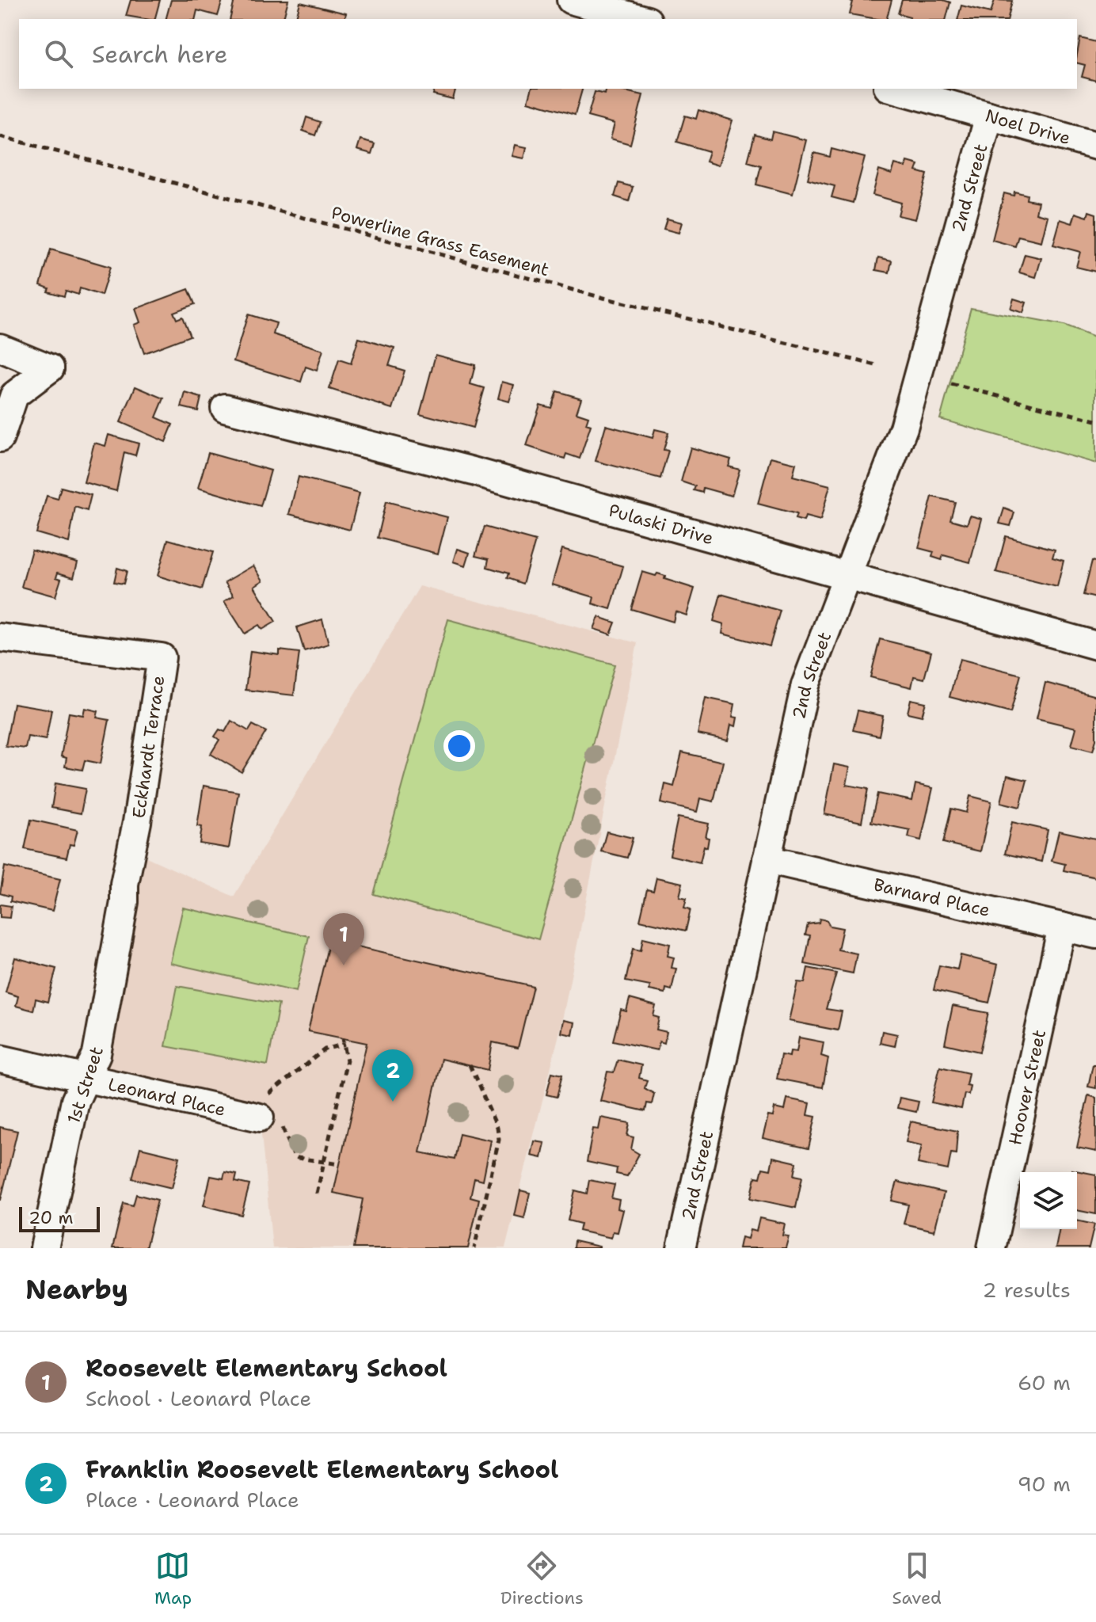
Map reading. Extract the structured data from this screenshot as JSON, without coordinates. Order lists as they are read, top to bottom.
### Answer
{
  "streets": {
    "street": [
      "Noel Drive",
      "2nd Street",
      "Pulaski Drive",
      "Eckhardt Terrace",
      "Barnard Place",
      "1st Street",
      "Hoover Street",
      "Leonard Place"
    ],
    "path": ["Powerline Grass Easement"]
  },
  "crossings": [
    ["Noel Drive", "2nd Street"],
    ["2nd Street", "Pulaski Drive"],
    ["2nd Street", "Barnard Place"],
    ["Eckhardt Terrace", "1st Street"],
    ["Barnard Place", "Hoover Street"],
    ["1st Street", "Leonard Place"]
  ],
  "scale_bar": "20 m",
  "page": {
    "search": "Search here",
    "pins": ["1", "2"],
    "scale": "20 m",
    "heading": ["Nearby", "2 results"],
    "list": [
      {
        "mark": "1",
        "name": "Roosevelt Elementary School",
        "note": "School · Leonard Place",
        "value": "60 m"
      },
      {
        "mark": "2",
        "name": "Franklin Roosevelt Elementary School",
        "note": "Place · Leonard Place",
        "value": "90 m"
      }
    ],
    "nav": ["Map", "Directions", "Saved"]
  }
}
